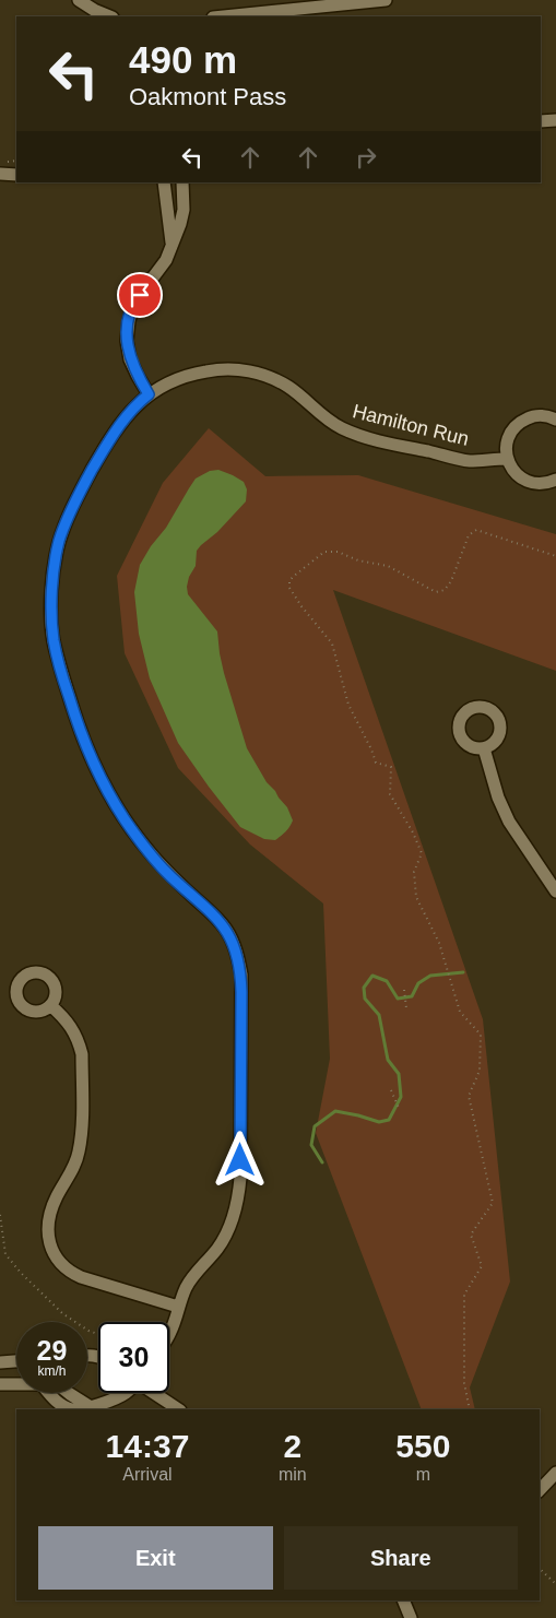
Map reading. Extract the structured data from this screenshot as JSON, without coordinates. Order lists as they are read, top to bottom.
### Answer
{
  "streets": {
    "street": ["Hamilton Run"]
  },
  "page": {
    "turn": ["490 m", "Oakmont Pass"],
    "speed": "29 km/h",
    "limit": "30",
    "eta": [
      "14:37",
      "Arrival",
      "2",
      "min",
      "550",
      "m"
    ],
    "buttons": ["Exit", "Share"]
  }
}
